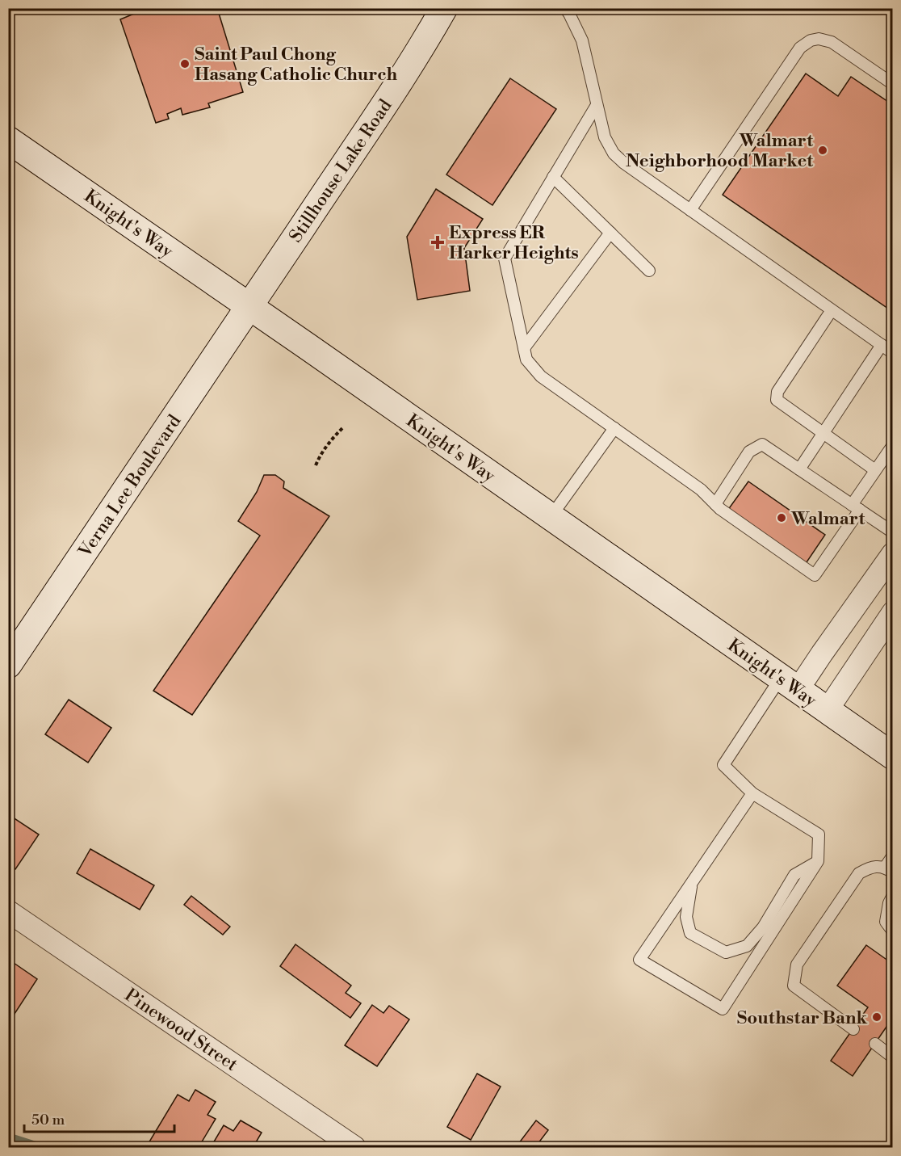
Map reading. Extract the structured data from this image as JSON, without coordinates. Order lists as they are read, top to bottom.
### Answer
{
  "streets": {
    "main road": ["Stillhouse Lake Road", "Knight's Way", "Verna Lee Boulevard"],
    "street": ["Pinewood Street"]
  },
  "crossings": [
    ["Stillhouse Lake Road", "Knight's Way"],
    ["Stillhouse Lake Road", "Verna Lee Boulevard"],
    ["Knight's Way", "Verna Lee Boulevard"]
  ],
  "places": {
    "other": [
      "Saint Paul Chong Hasang Catholic Church",
      "Walmart Neighborhood Market",
      "Walmart",
      "Southstar Bank"
    ],
    "health": ["Express ER Harker Heights"]
  },
  "scale_bar": "50 m"
}
